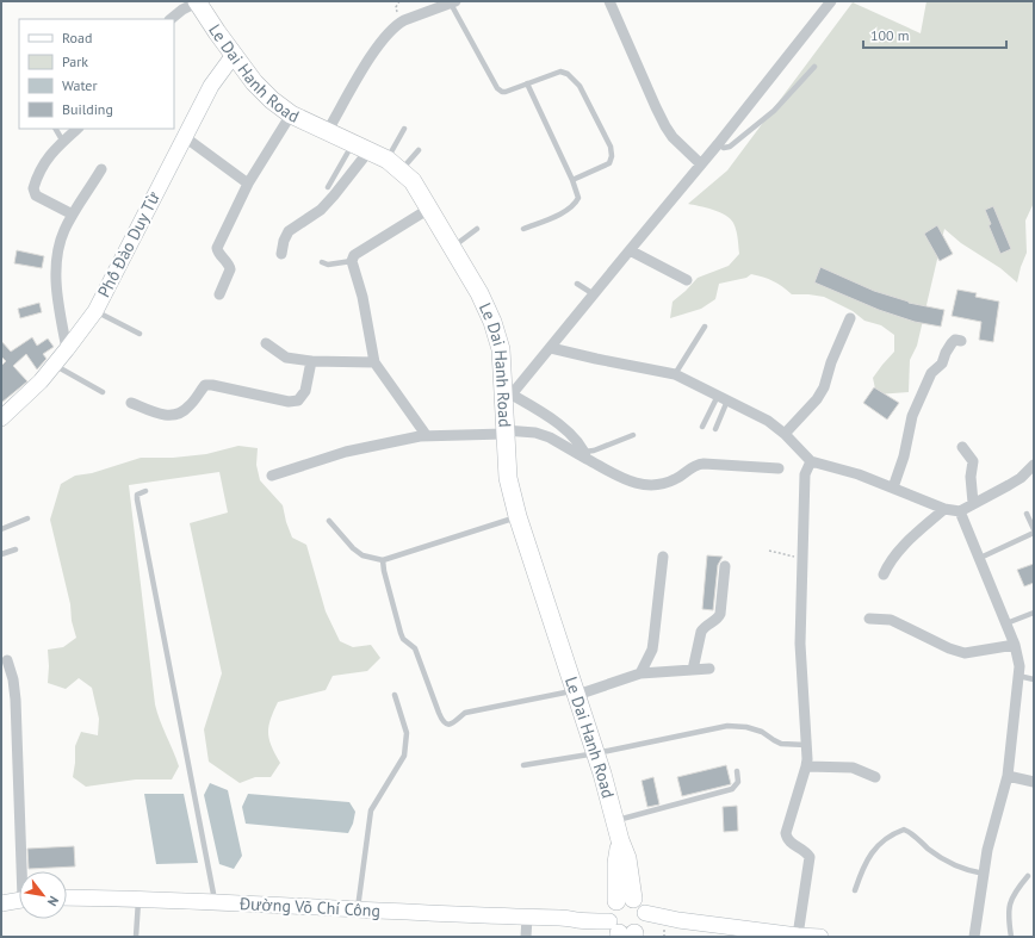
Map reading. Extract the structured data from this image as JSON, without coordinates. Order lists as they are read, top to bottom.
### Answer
{
  "streets": {
    "main road": ["Le Dai Hanh Road", "Phố Đào Duy Từ", "Đường Võ Chí Công"]
  },
  "crossings": [
    ["Le Dai Hanh Road", "Phố Đào Duy Từ"],
    ["Le Dai Hanh Road", "Đường Võ Chí Công"]
  ],
  "legend": [
    "Road",
    "Park",
    "Water",
    "Building"
  ],
  "scale_bar": "100 m",
  "north": "bottom right"
}
